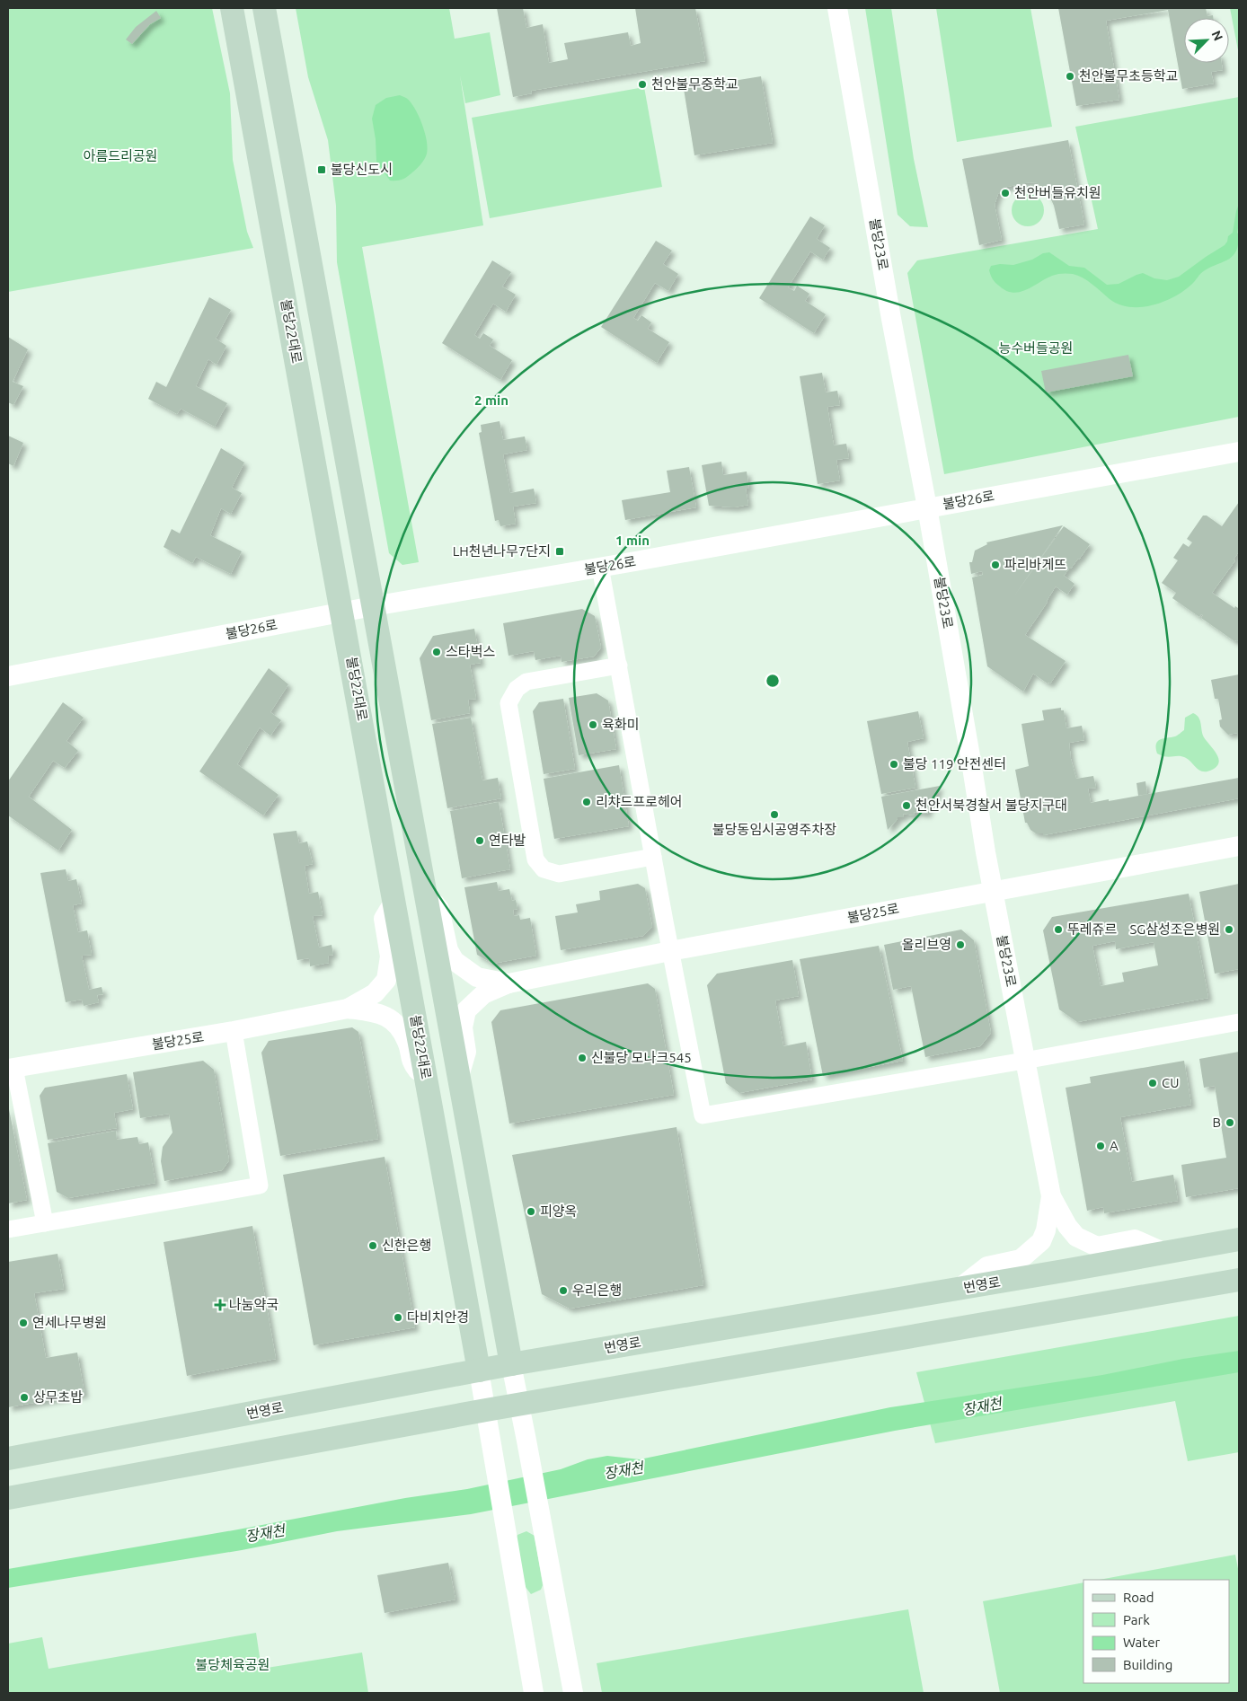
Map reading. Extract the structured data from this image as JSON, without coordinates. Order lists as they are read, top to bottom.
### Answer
{
  "streets": {
    "main road": ["불당22대로", "번영로"],
    "street": ["불당23로", "불당26로", "불당25로"]
  },
  "crossings": [
    ["불당23로", "불당26로"],
    ["불당23로", "불당25로"],
    ["불당22대로", "불당26로"],
    ["불당22대로", "번영로"]
  ],
  "water": ["장재천"],
  "parks": ["아름드리공원", "능수버들공원", "불당체육공원"],
  "places": {
    "other": [
      "천안불무초등학교",
      "천안불무중학교",
      "천안버들유치원",
      "파리바게뜨",
      "스타벅스",
      "육화미",
      "불당 119 안전센터",
      "리챠드프로헤어",
      "천안서북경찰서 불당지구대",
      "불당동임시공영주차장",
      "연타발",
      "뚜레쥬르",
      "SG삼성조은병원",
      "올리브영",
      "신불당 모나크545",
      "CU",
      "B",
      "A",
      "피양옥",
      "신한은행",
      "우리은행",
      "다비치안경",
      "연세나무병원",
      "상무초밥"
    ],
    "transit": ["불당신도시", "LH천년나무7단지"],
    "health": ["나눔약국"]
  },
  "legend": [
    "Road",
    "Park",
    "Water",
    "Building"
  ],
  "north": "top right",
  "rings": ["2 min", "1 min"]
}
